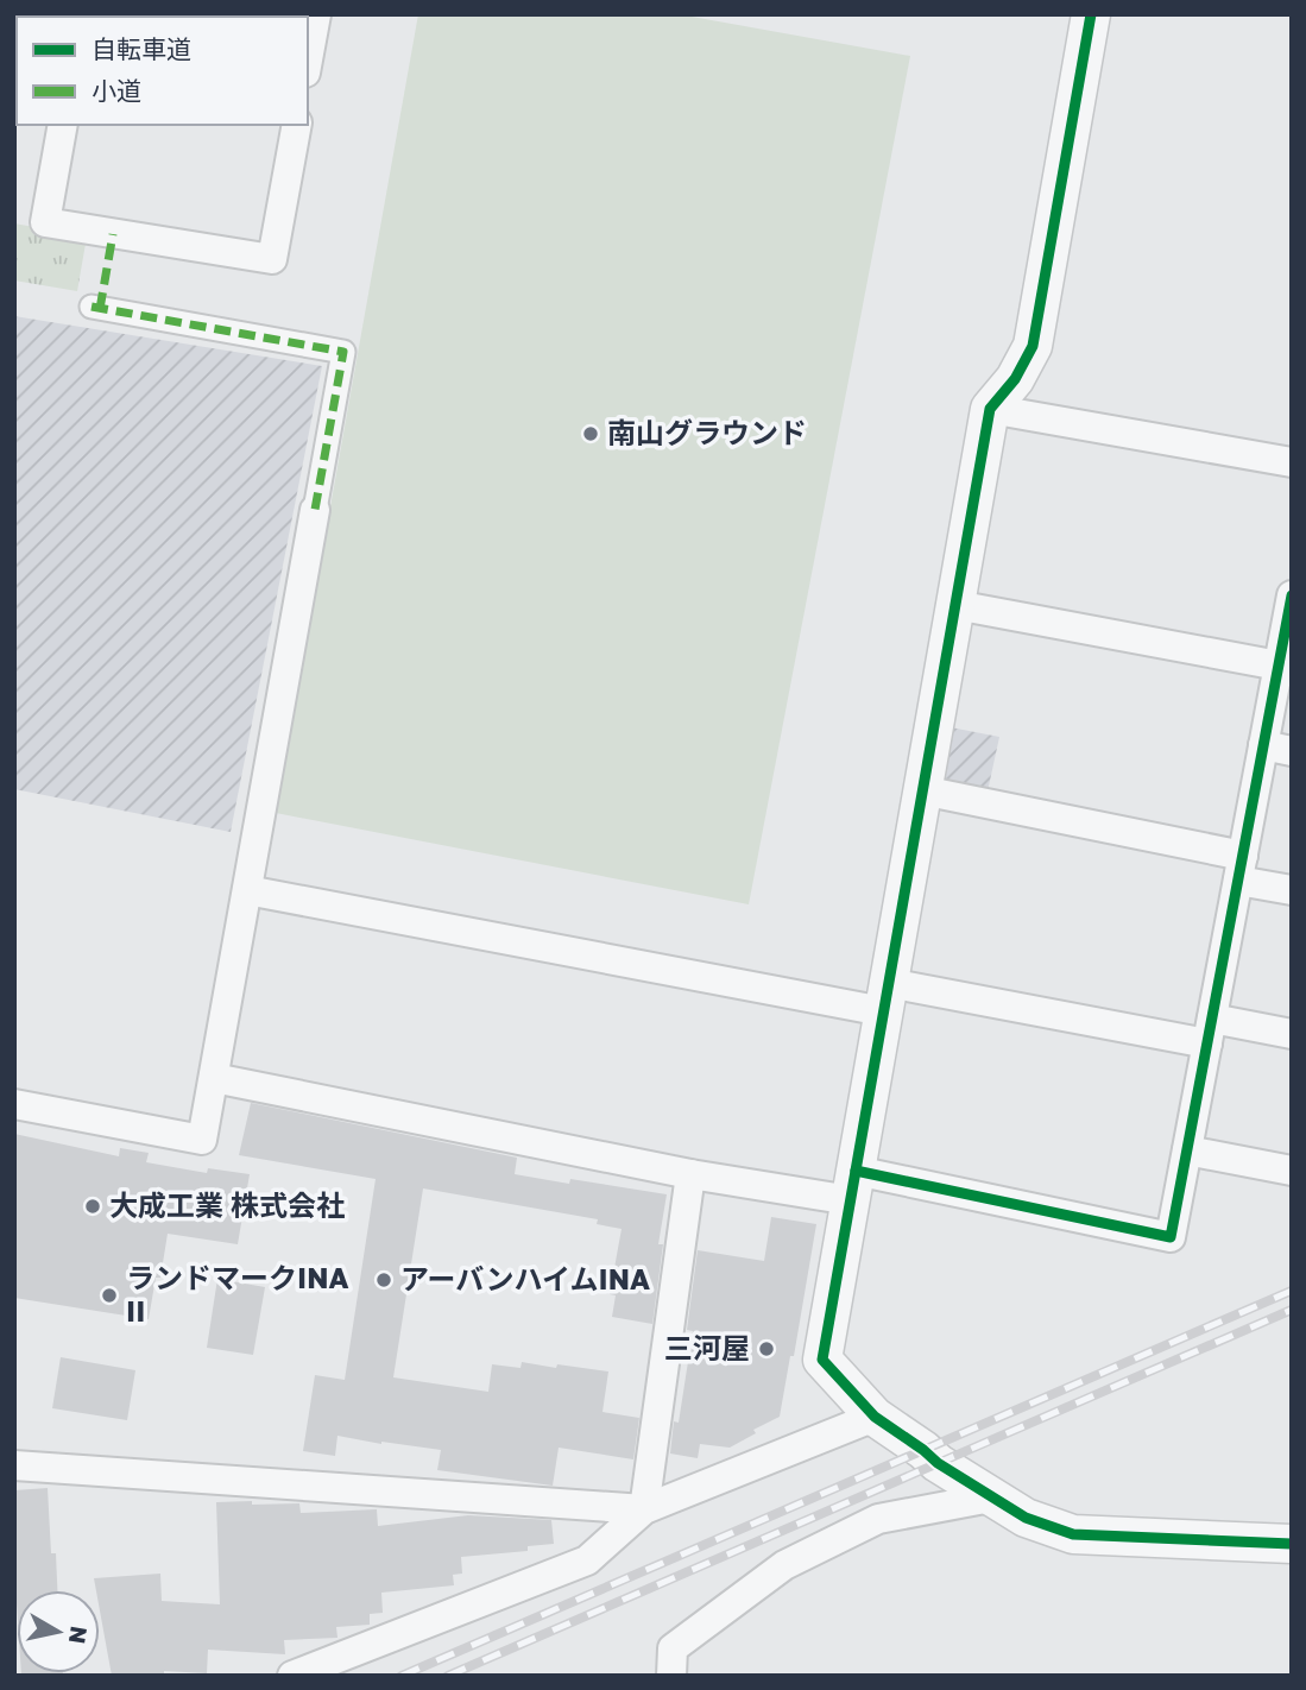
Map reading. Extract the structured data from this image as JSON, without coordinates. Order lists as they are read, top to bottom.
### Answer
{
  "places": [
    "南山グラウンド",
    "大成工業 株式会社",
    "アーバンハイムINA",
    "ランドマークINA II",
    "三河屋"
  ],
  "legend": ["自転車道", "小道"],
  "north": "right"
}
